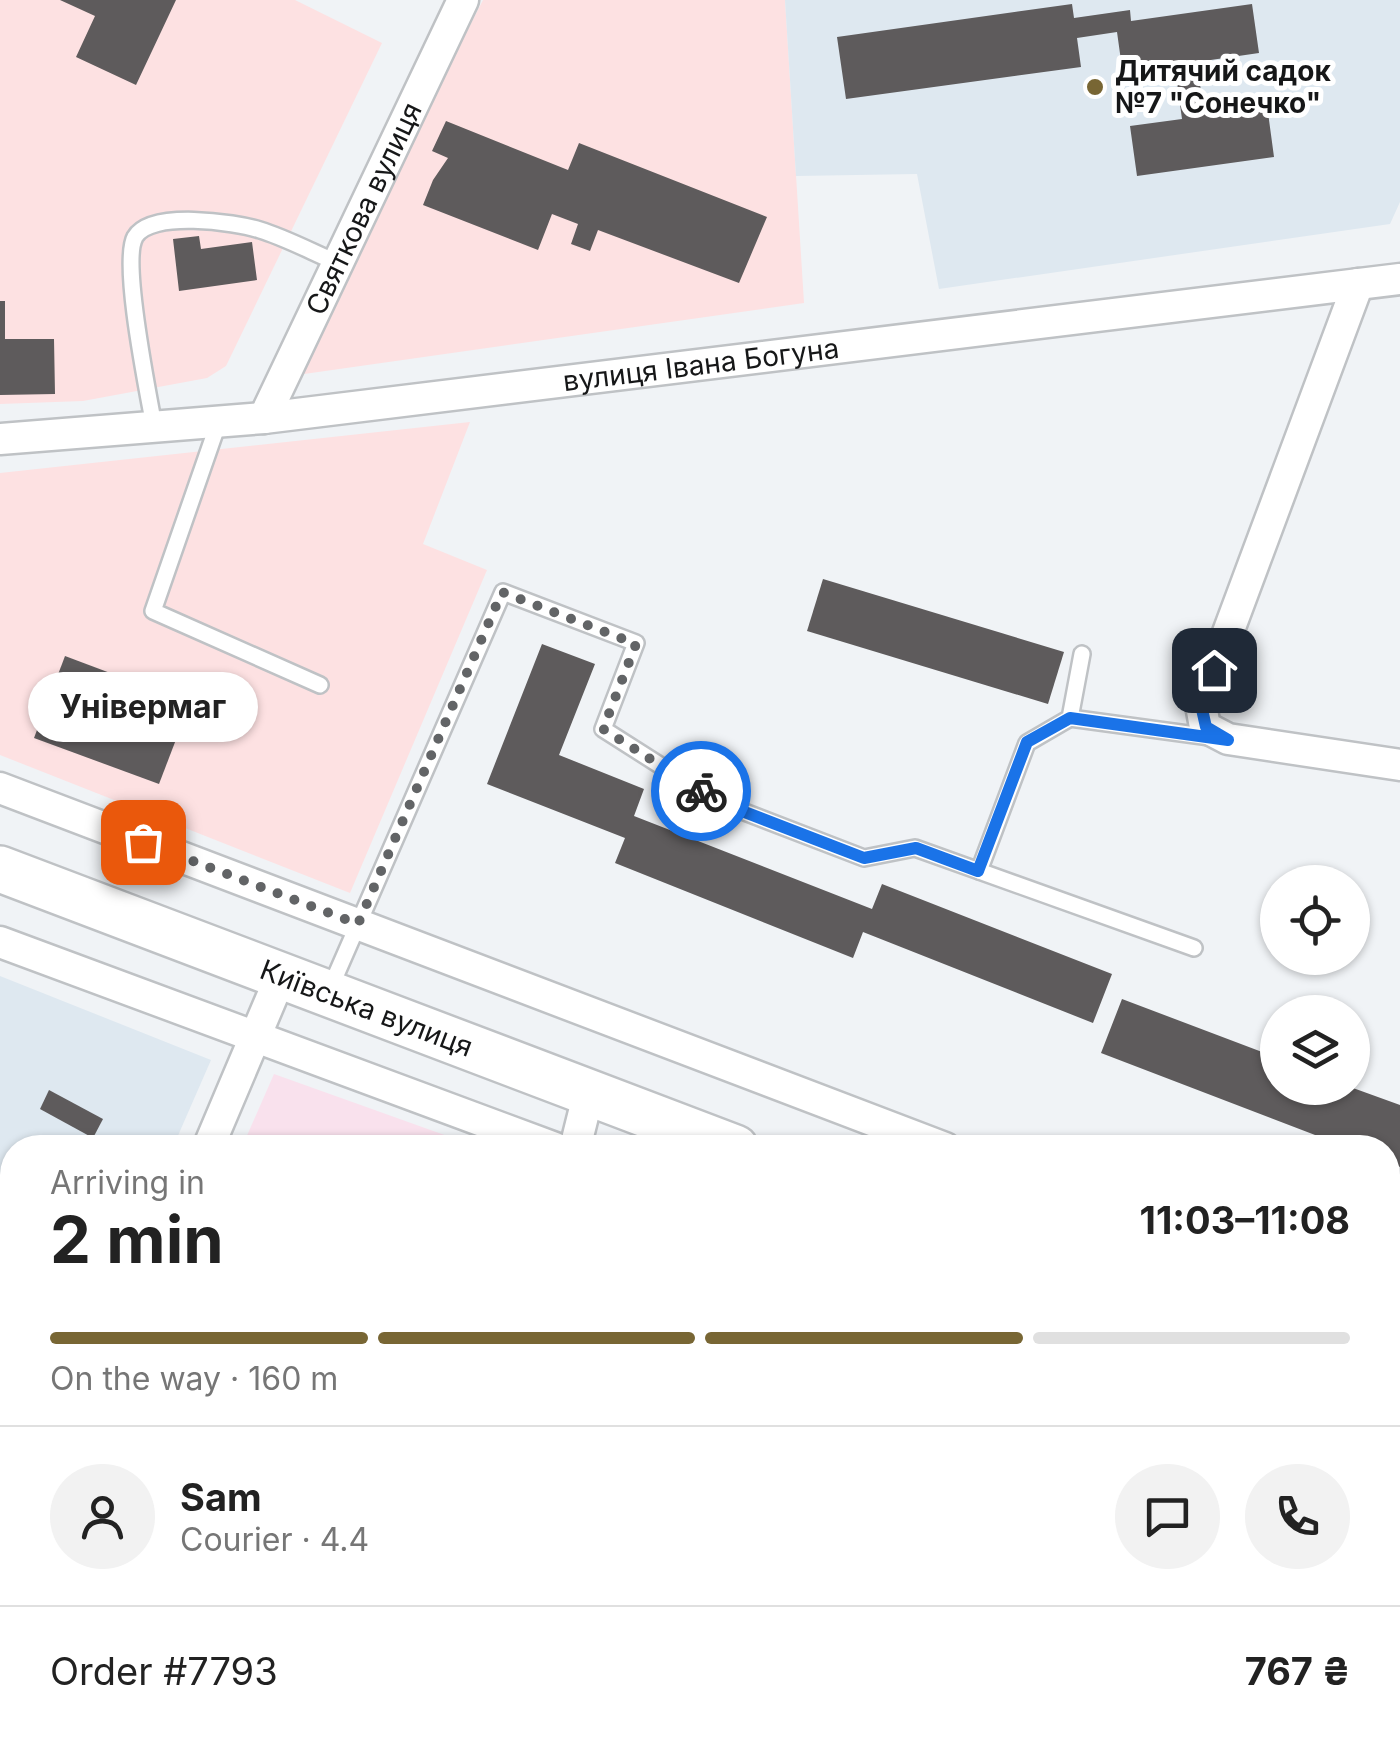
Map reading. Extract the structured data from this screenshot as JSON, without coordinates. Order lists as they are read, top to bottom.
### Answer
{
  "streets": {
    "main road": ["Київська вулиця"],
    "street": ["Святкова вулиця", "вулиця Івана Богуна"]
  },
  "crossings": [
    ["Святкова вулиця", "вулиця Івана Богуна"]
  ],
  "places": ["Дитячий садок №7 \"Сонечко\"", "Універмаг"],
  "page": {
    "bubble": "Універмаг",
    "heading": ["2 min", "Arriving in", "11:03–11:08"],
    "panel": [
      "Sam",
      "Courier · 4.4",
      "Order #7793",
      "767 ₴"
    ],
    "bar": "On the way · 160 m"
  }
}
